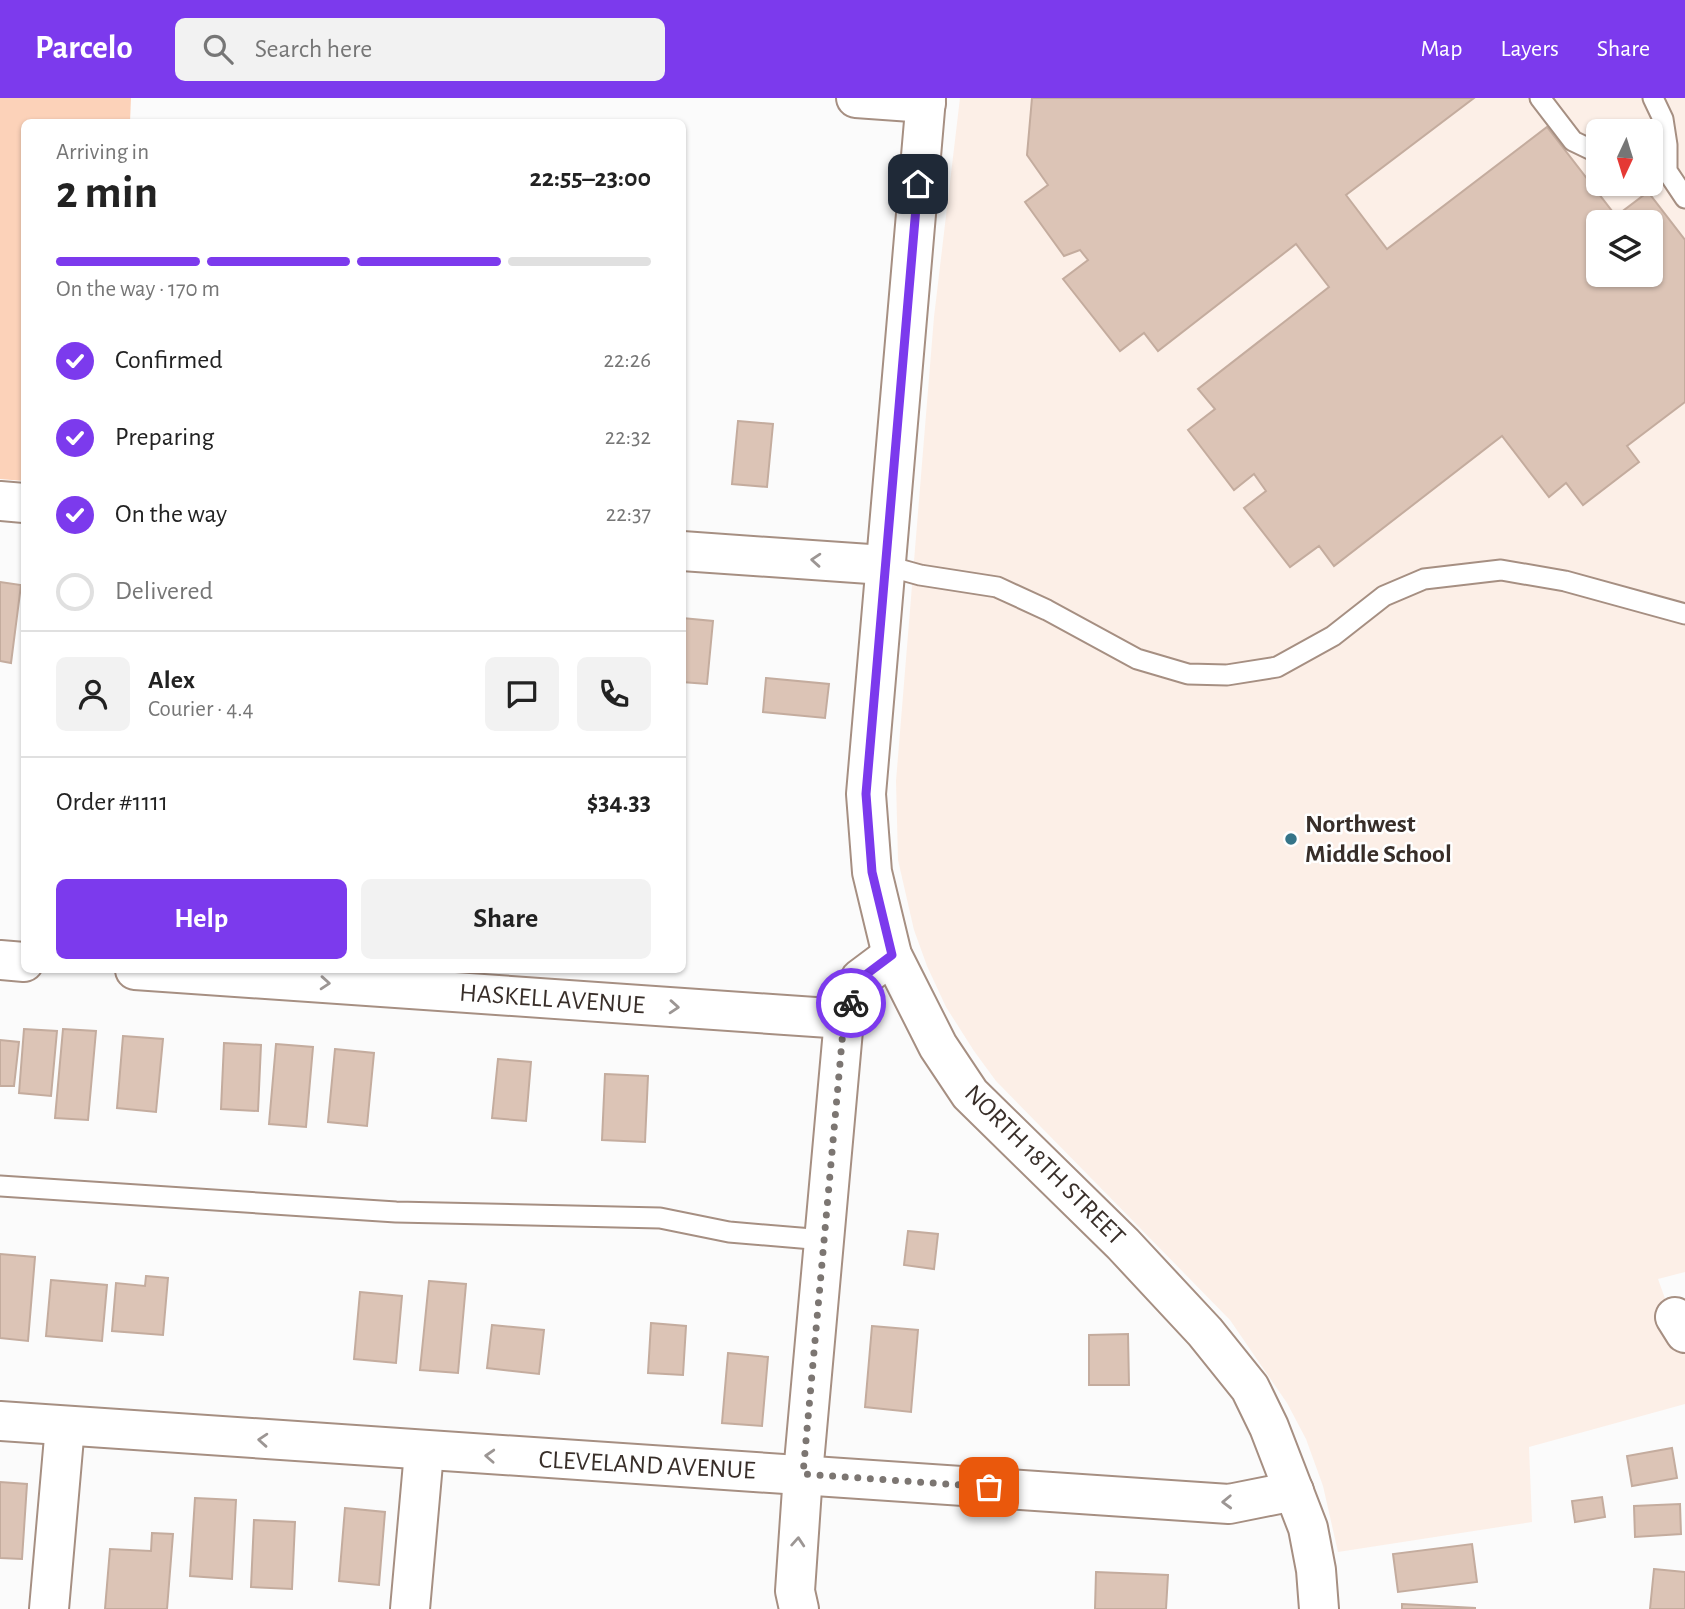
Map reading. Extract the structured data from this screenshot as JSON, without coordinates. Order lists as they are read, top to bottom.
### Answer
{
  "streets": {
    "street": ["HASKELL AVENUE", "NORTH 18TH STREET", "CLEVELAND AVENUE"]
  },
  "crossings": [
    ["NORTH 18TH STREET", "CLEVELAND AVENUE"]
  ],
  "one_way": ["HASKELL AVENUE", "CLEVELAND AVENUE"],
  "places": ["Northwest Middle School"],
  "north": "bottom",
  "page": {
    "header": "Parcelo",
    "search": "Search here",
    "nav": ["Map", "Layers", "Share"],
    "heading": ["2 min", "Arriving in", "22:55–23:00"],
    "panel": [
      "Alex",
      "Courier · 4.4",
      "Order #1111",
      "$34.33"
    ],
    "bar": "On the way · 170 m",
    "list": [
      ["Confirmed", "22:26"],
      ["Preparing", "22:32"],
      ["On the way", "22:37"],
      "Delivered"
    ],
    "buttons": ["Help", "Share"]
  }
}
